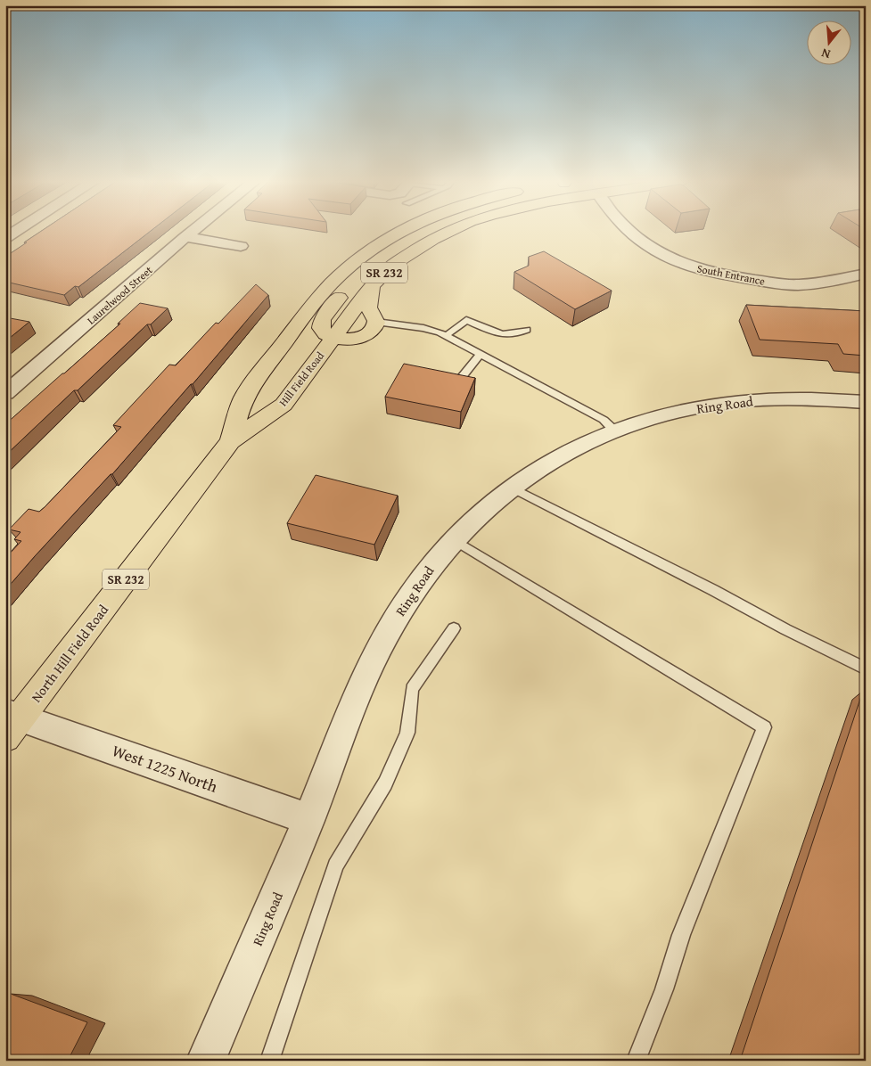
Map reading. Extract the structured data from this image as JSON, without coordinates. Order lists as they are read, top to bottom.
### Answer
{
  "streets": {
    "main road": ["SR 232", "Hill Field Road", "North Hill Field Road"],
    "street": [
      "South Entrance",
      "Laurelwood Street",
      "Ring Road",
      "West 1225 North"
    ]
  },
  "crossings": [
    ["SR 232", "Hill Field Road"],
    ["SR 232", "North Hill Field Road"],
    ["Hill Field Road", "North Hill Field Road"],
    ["Ring Road", "West 1225 North"],
    ["North Hill Field Road", "West 1225 North"]
  ],
  "north": "bottom"
}
